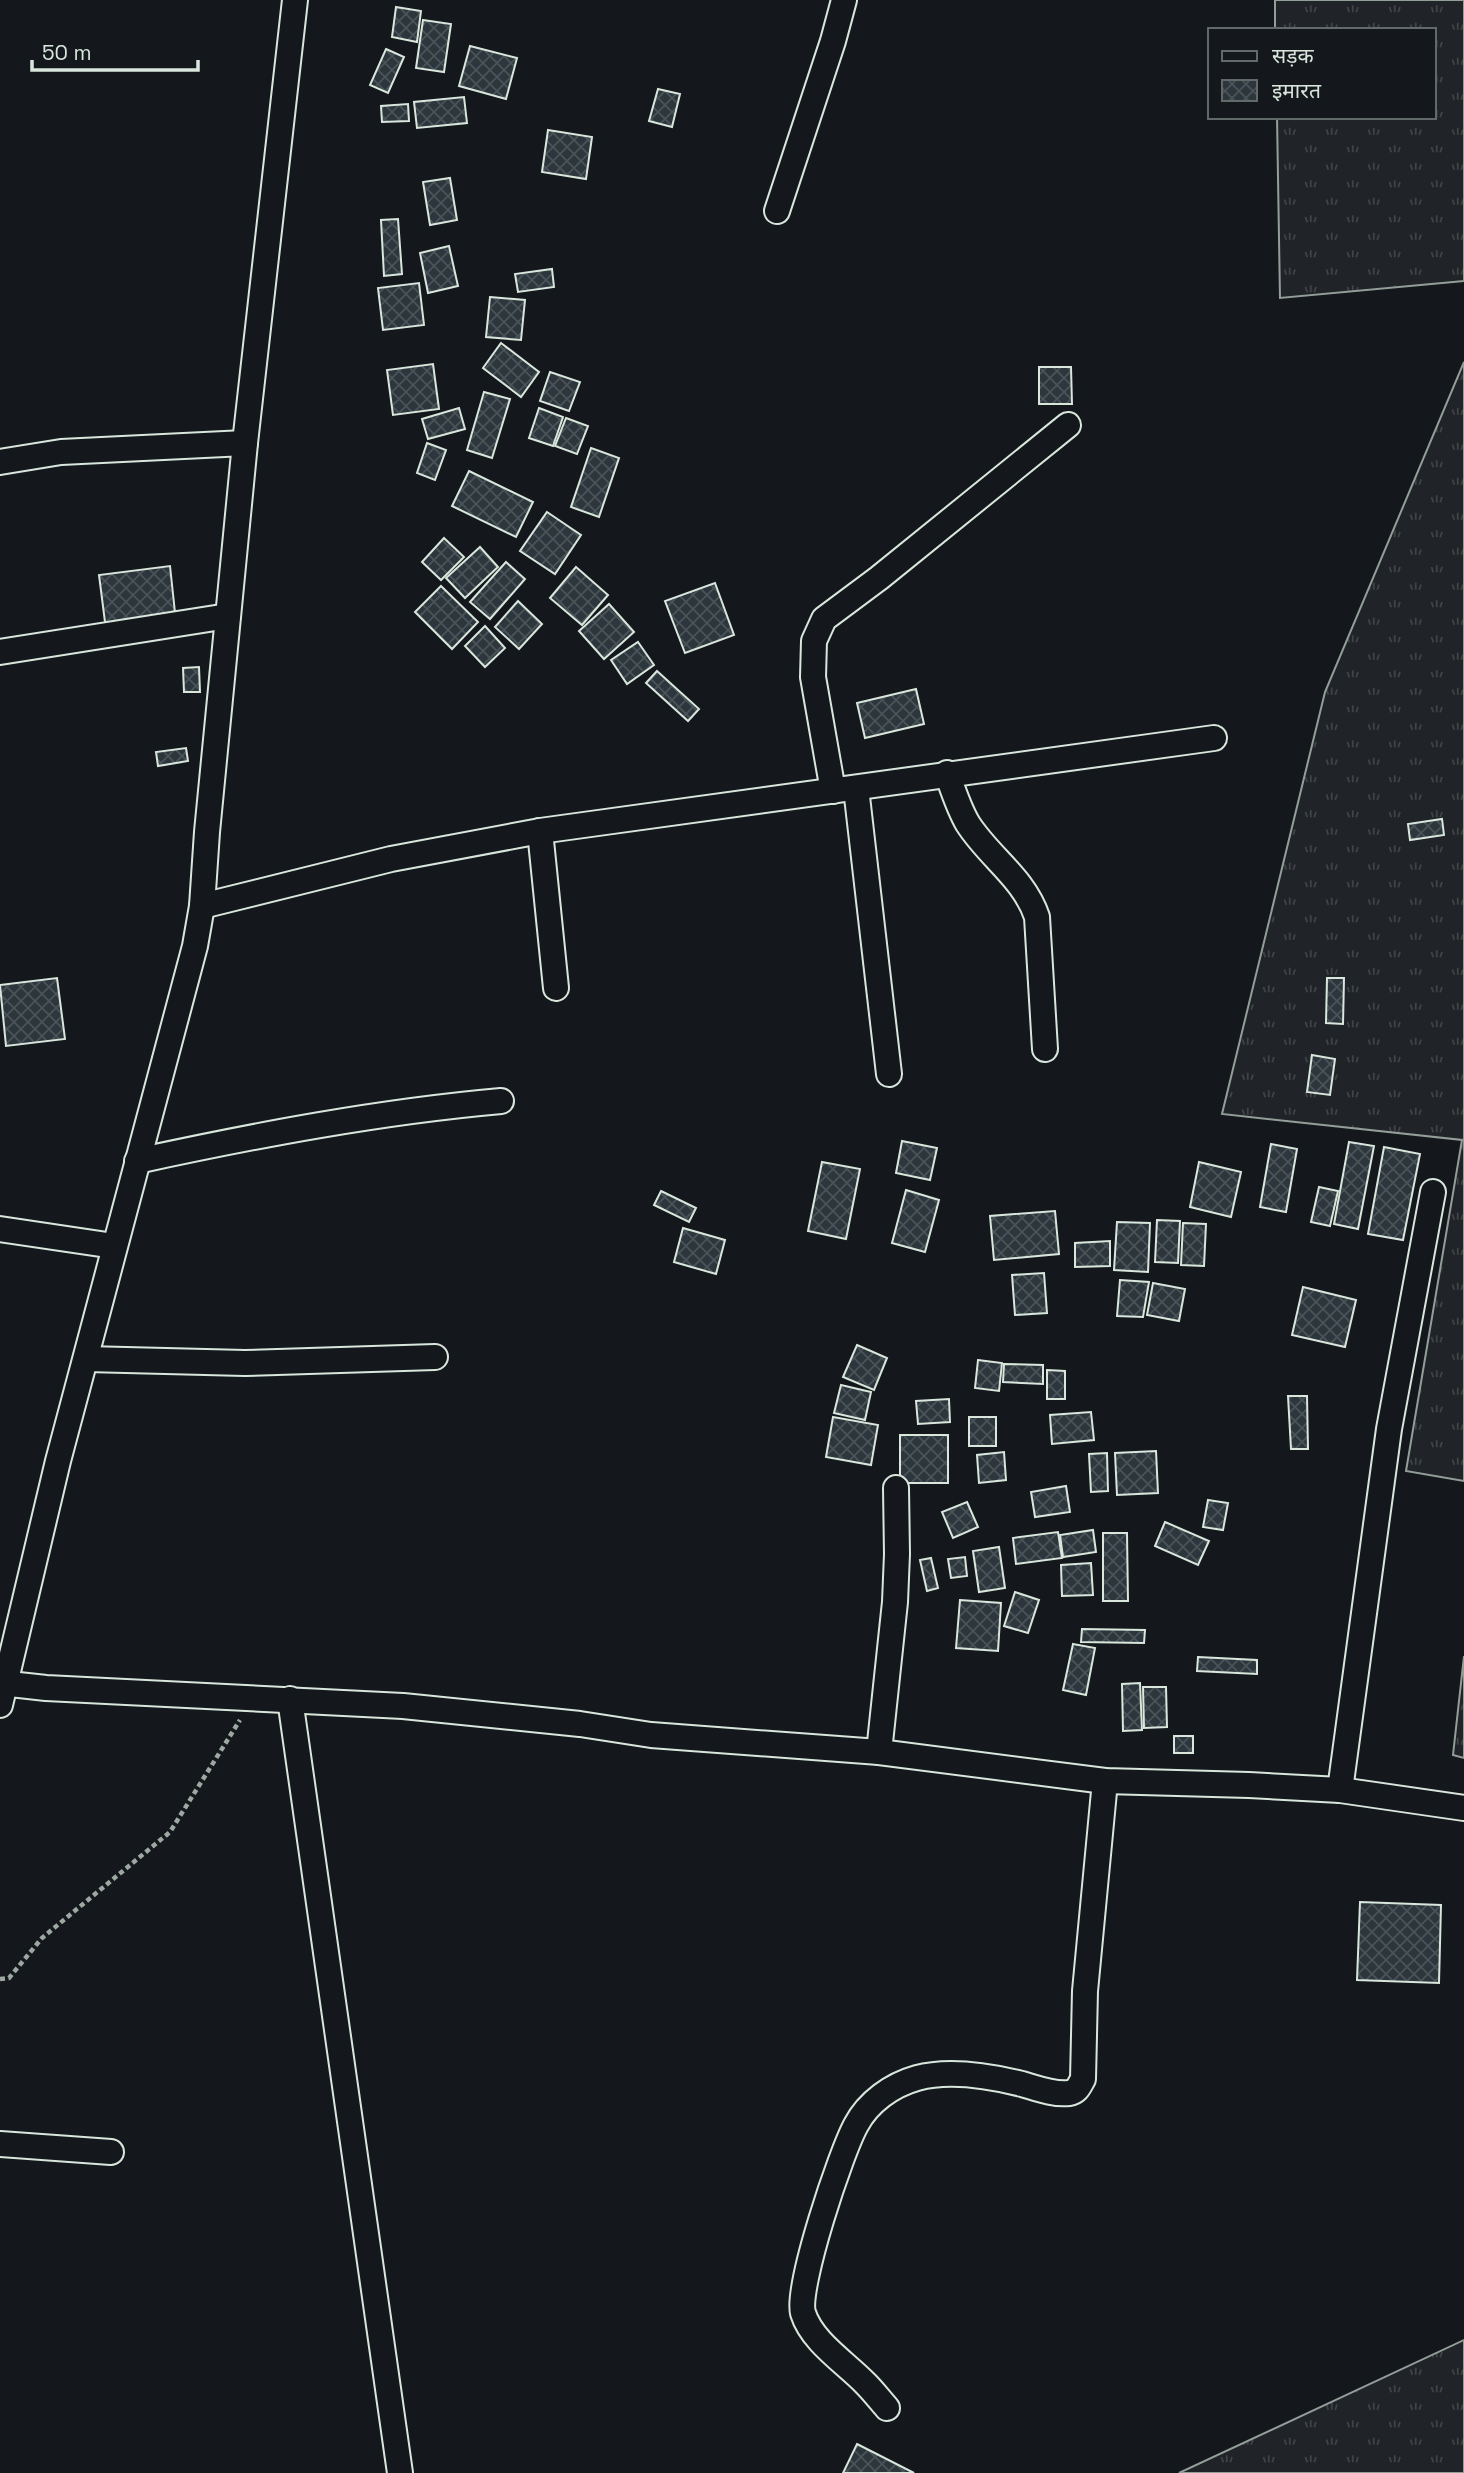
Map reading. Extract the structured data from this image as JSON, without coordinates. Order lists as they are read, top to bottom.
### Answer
{
  "legend": ["सड़क", "इमारत"],
  "scale_bar": "50 m"
}
